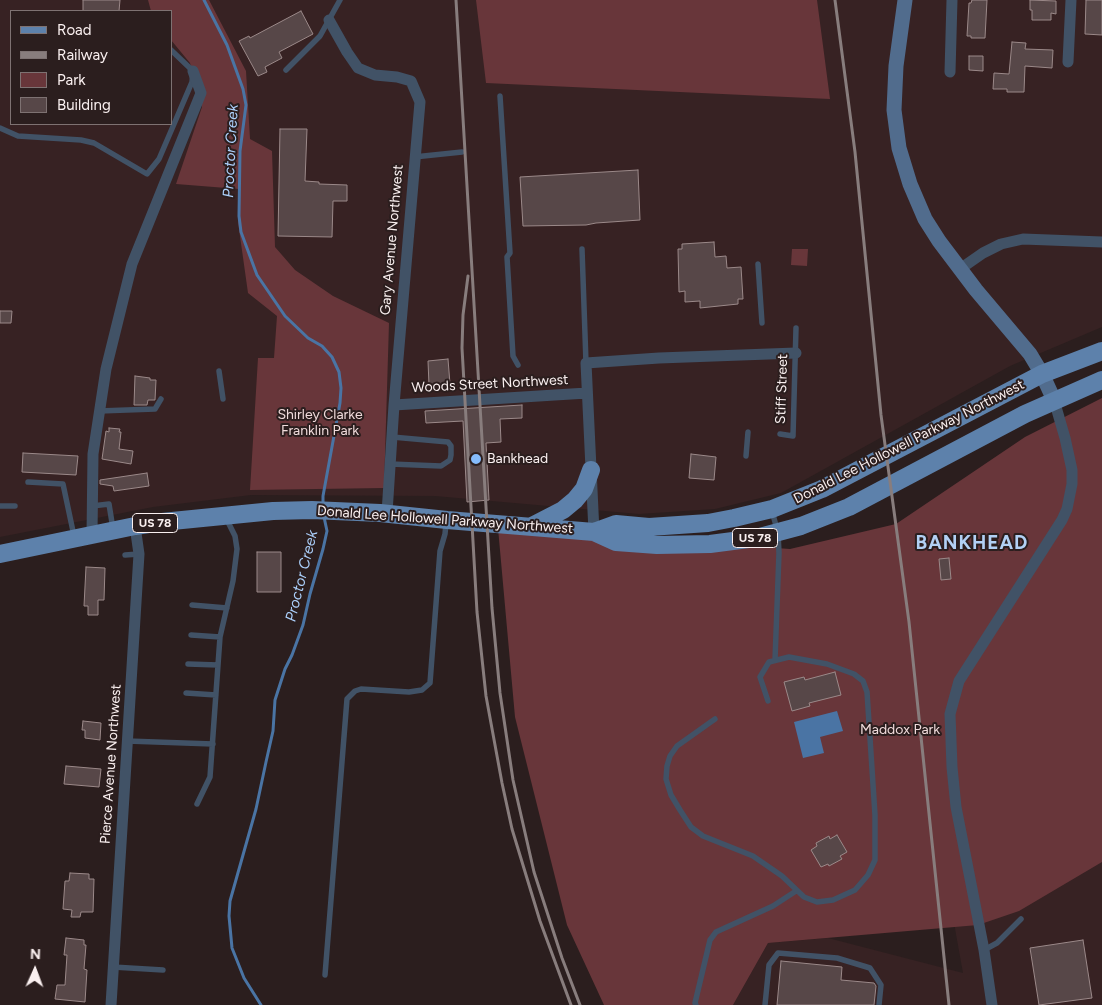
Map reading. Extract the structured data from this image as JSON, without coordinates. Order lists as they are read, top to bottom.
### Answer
{
  "streets": {
    "main road": ["Donald Lee Hollowell Parkway Northwest", "US 78"],
    "street": ["Gary Avenue Northwest", "Woods Street Northwest", "Pierce Avenue Northwest"],
    "lane": ["Stiff Street"]
  },
  "crossings": [
    ["Gary Avenue Northwest", "Woods Street Northwest"],
    ["Gary Avenue Northwest", "Donald Lee Hollowell Parkway Northwest"],
    ["Donald Lee Hollowell Parkway Northwest", "Pierce Avenue Northwest"]
  ],
  "districts": ["BANKHEAD"],
  "water": ["Proctor Creek"],
  "parks": ["Shirley Clarke Franklin Park", "Maddox Park"],
  "places": ["Bankhead"],
  "legend": [
    "Road",
    "Railway",
    "Park",
    "Building"
  ],
  "north": "top"
}
